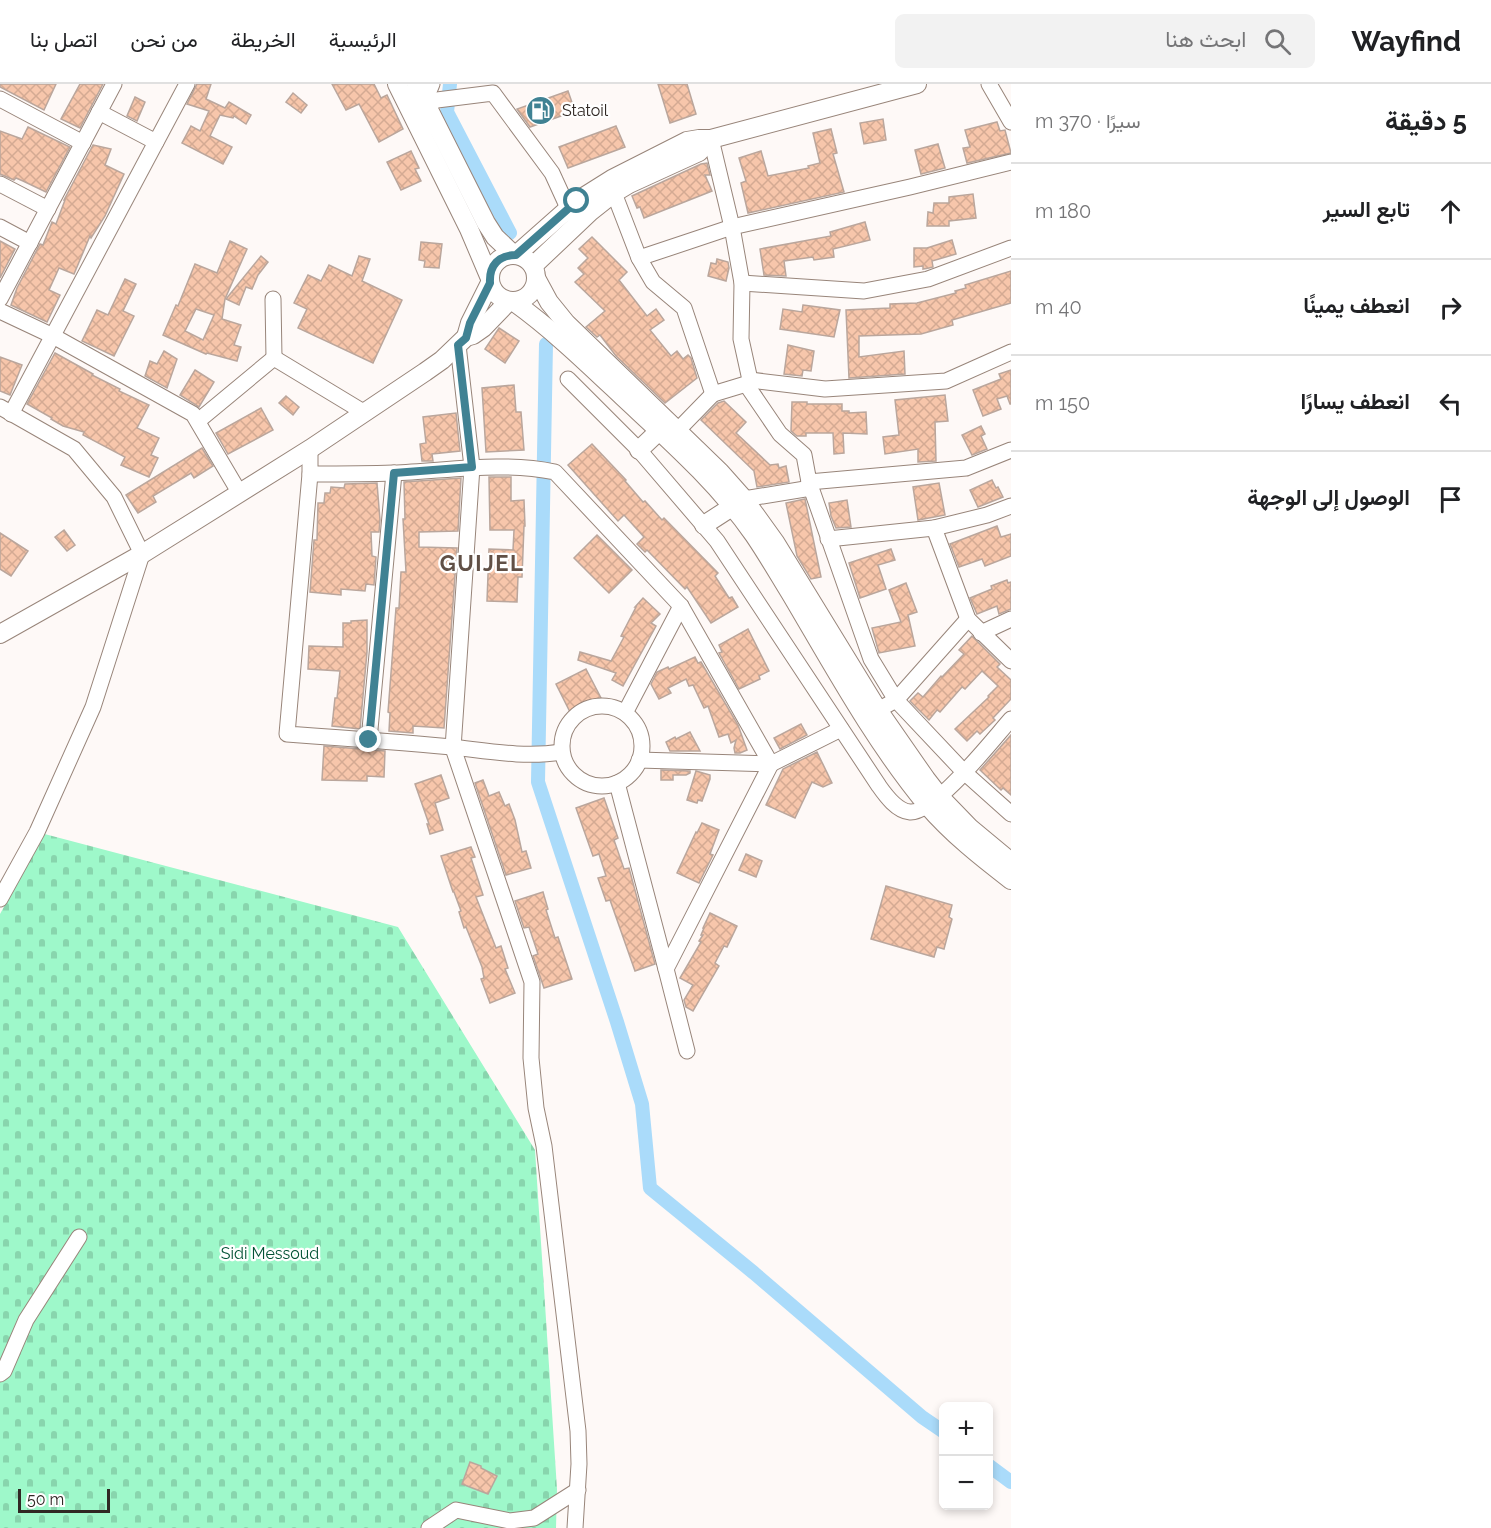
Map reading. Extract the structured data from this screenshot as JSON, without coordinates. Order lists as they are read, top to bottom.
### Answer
{
  "districts": ["GUIJEL"],
  "parks": ["Sidi Messoud"],
  "places": {
    "fuel station": ["Statoil"]
  },
  "scale_bar": "50 m",
  "page": {
    "header": "Wayfind",
    "search": "ابحث هنا",
    "nav": [
      "الرئيسية",
      "الخريطة",
      "من نحن",
      "اتصل بنا"
    ],
    "heading": ["5 دقيقة", "سيرًا · 370 m"],
    "list": [
      ["تابع السير", "180 m"],
      ["انعطف يمينًا", "40 m"],
      ["انعطف يسارًا", "150 m"],
      "الوصول إلى الوجهة"
    ],
    "map_buttons": ["+", "−"],
    "scale": "50 m"
  }
}
